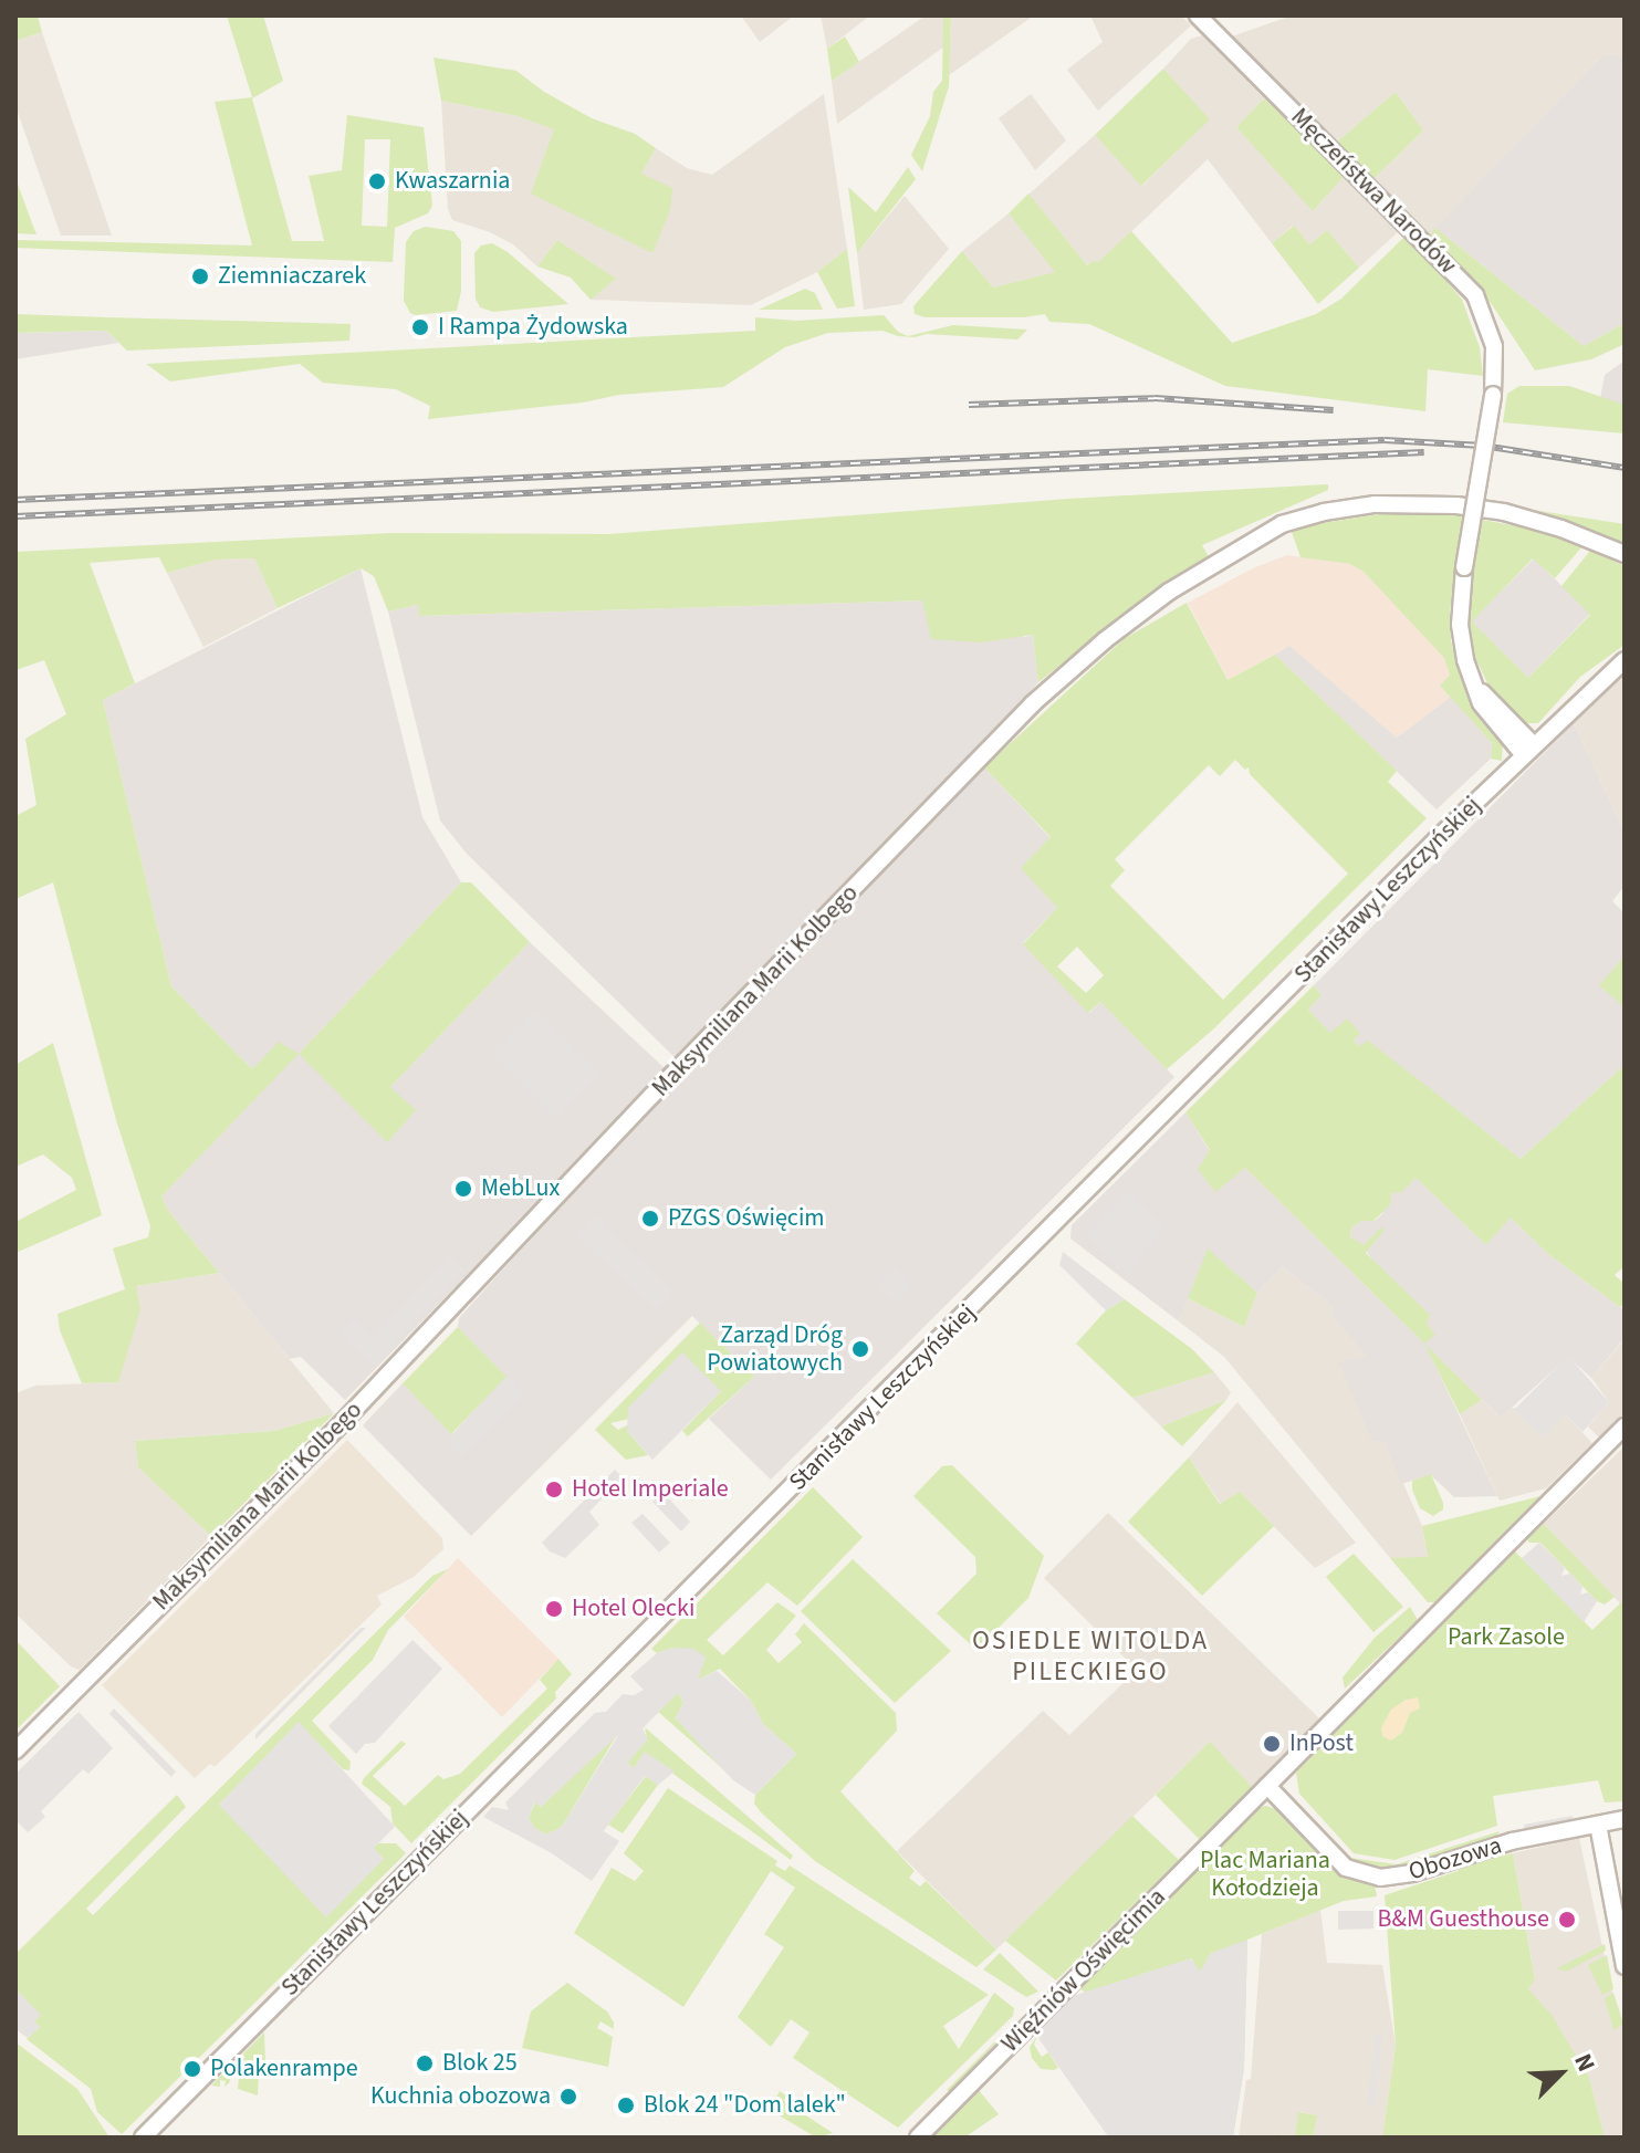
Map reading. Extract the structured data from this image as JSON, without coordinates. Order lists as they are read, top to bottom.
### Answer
{
  "streets": {
    "street": [
      "Męczeństwa Narodów",
      "Stanisławy Leszczyńskiej",
      "Maksymiliana Marii Kolbego",
      "Obozowa",
      "Więźniów Oświęcimia"
    ]
  },
  "crossings": [
    ["Męczeństwa Narodów", "Stanisławy Leszczyńskiej"],
    ["Obozowa", "Więźniów Oświęcimia"]
  ],
  "districts": ["OSIEDLE WITOLDA PILECKIEGO"],
  "parks": ["Park Zasole", "Plac Mariana Kołodzieja"],
  "places": [
    "Kwaszarnia",
    "Ziemniaczarek",
    "I Rampa Żydowska",
    "MebLux",
    "PZGS Oświęcim",
    "Zarząd Dróg Powiatowych",
    "Hotel Imperiale",
    "Hotel Olecki",
    "InPost",
    "B&M Guesthouse",
    "Blok 25",
    "Polakenrampe",
    "Kuchnia obozowa",
    "Blok 24 \"Dom lalek\""
  ],
  "north": "top right"
}
